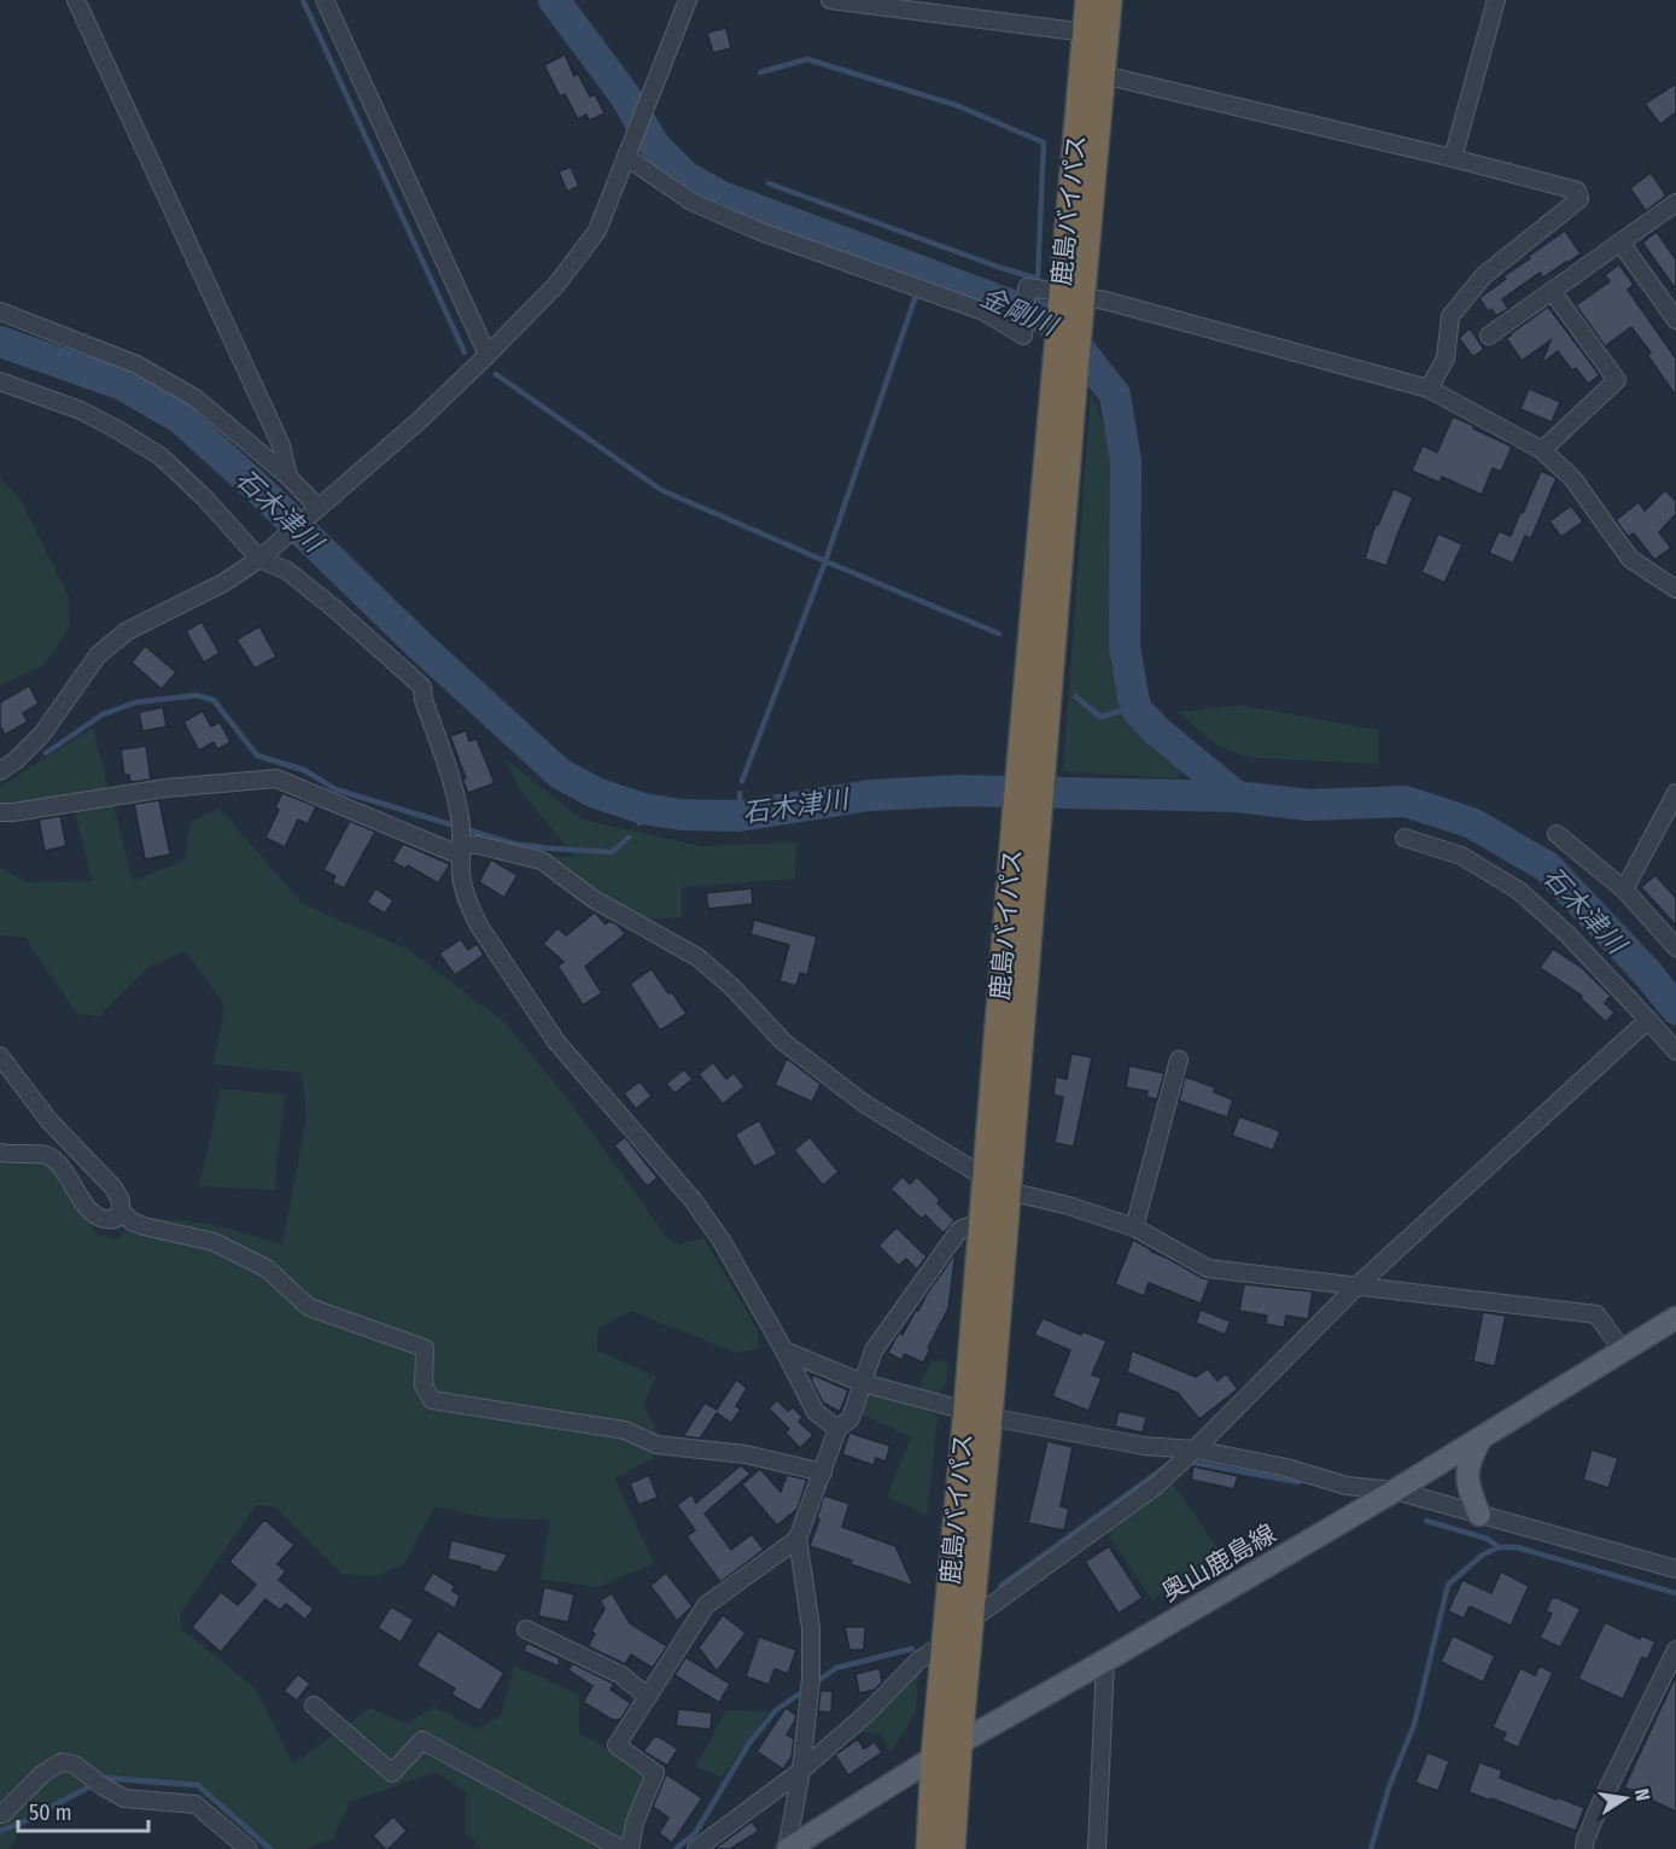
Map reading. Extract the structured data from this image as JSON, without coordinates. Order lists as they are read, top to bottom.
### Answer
{
  "streets": {
    "highway": ["鹿島バイパス"],
    "main road": ["奥山鹿島線"]
  },
  "crossings": [
    ["鹿島バイパス", "奥山鹿島線"]
  ],
  "water": ["金剛川", "石木津川"],
  "scale_bar": "50 m",
  "north": "right"
}
